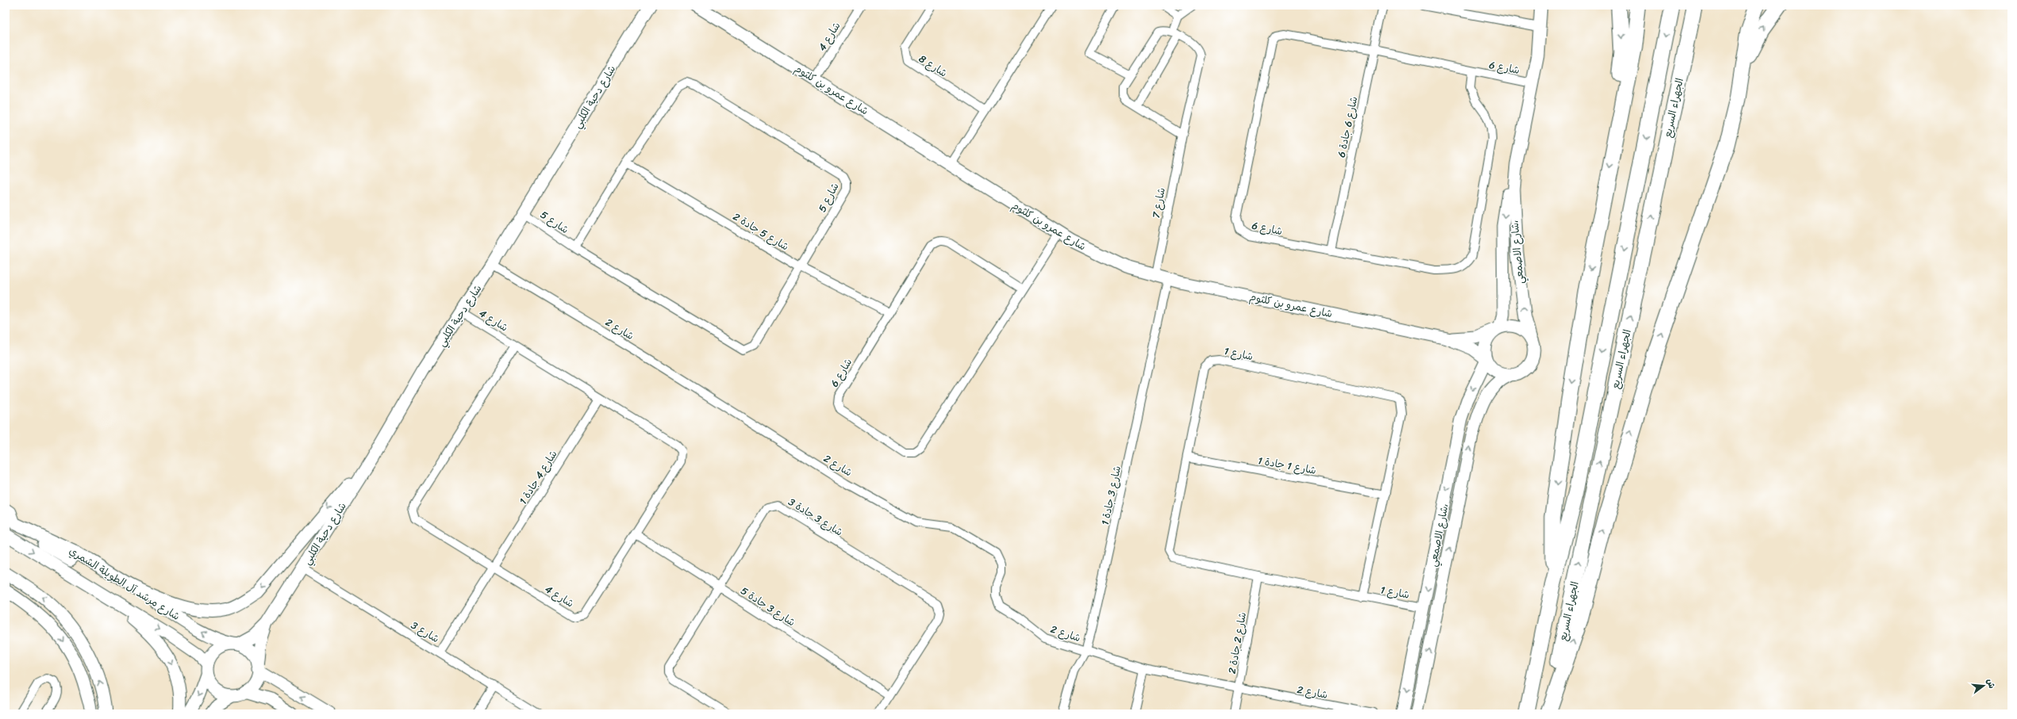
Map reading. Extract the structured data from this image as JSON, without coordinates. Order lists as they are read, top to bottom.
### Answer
{
  "streets": {
    "highway": ["الجهراء السريع"],
    "street": [
      "شارع 4",
      "شارع 8",
      "شارع 6",
      "شارع عمرو بن كلثوم",
      "شارع دحية الكلبي",
      "شارع 6 جادة 6",
      "شارع 5",
      "شارع 7",
      "شارع 5 جادة 2",
      "شارع الاصمعي،",
      "شارع 2",
      "شارع 1",
      "شارع 1 جادة 1",
      "شارع 4 جادة 1",
      "شارع 3 جادة 1",
      "شارع 3 جادة 3",
      "شارع مرشد آل الطويلة الشمري",
      "شارع 3 جادة 5",
      "شارع 3",
      "شارع 2 جادة 2"
    ]
  },
  "crossings": [
    ["شارع 4", "شارع عمرو بن كلثوم"],
    ["شارع 4", "شارع دحية الكلبي"],
    ["شارع 4", "شارع 4 جادة 1"],
    ["شارع 4", "شارع 3 جادة 5"],
    ["شارع 6", "شارع عمرو بن كلثوم"],
    ["شارع 6", "شارع 6 جادة 6"],
    ["شارع 6", "شارع 5 جادة 2"],
    ["شارع 6", "شارع الاصمعي،"],
    ["شارع عمرو بن كلثوم", "شارع 7"],
    ["شارع عمرو بن كلثوم", "شارع الاصمعي،"],
    ["شارع عمرو بن كلثوم", "شارع 3 جادة 1"],
    ["شارع دحية الكلبي", "شارع 5"],
    ["شارع دحية الكلبي", "شارع 2"],
    ["شارع دحية الكلبي", "شارع مرشد آل الطويلة الشمري"],
    ["شارع دحية الكلبي", "شارع 3"],
    ["شارع 5", "شارع 5 جادة 2"],
    ["شارع الاصمعي،", "شارع 1"],
    ["شارع 2", "شارع 3 جادة 1"],
    ["شارع 2", "شارع 2 جادة 2"],
    ["شارع 1", "شارع 1 جادة 1"],
    ["شارع 1", "شارع 2 جادة 2"],
    ["شارع 4 جادة 1", "شارع 3"],
    ["شارع 3 جادة 3", "شارع 3 جادة 5"]
  ],
  "north": "right"
}
